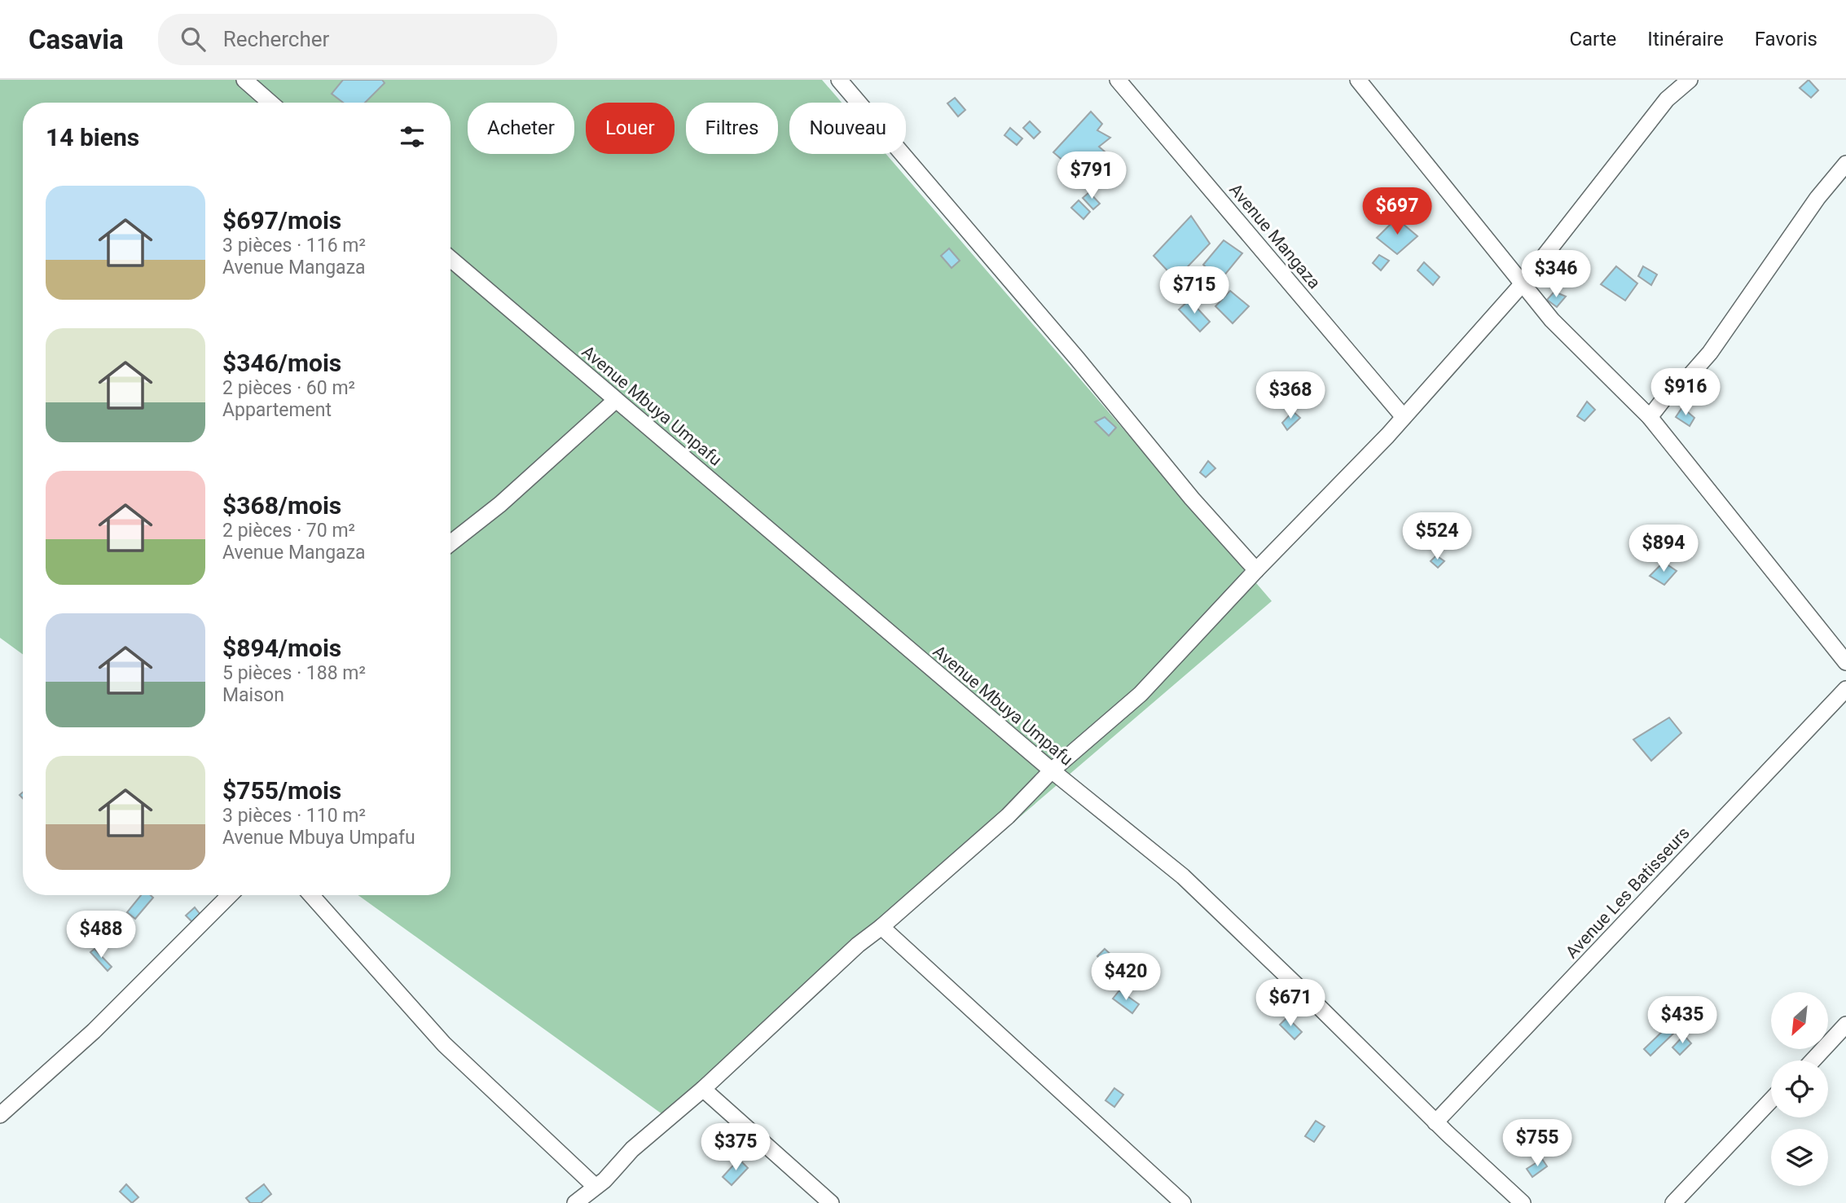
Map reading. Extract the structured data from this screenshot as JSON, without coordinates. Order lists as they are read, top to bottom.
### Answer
{
  "streets": {
    "street": ["Avenue Mangaza", "Avenue Mbuya Umpafu", "Avenue Les Batisseurs"]
  },
  "crossings": [
    ["Avenue Mbuya Umpafu", "Avenue Les Batisseurs"]
  ],
  "north": "bottom left",
  "page": {
    "header": "Casavia",
    "search": "Rechercher",
    "nav": ["Carte", "Itinéraire", "Favoris"],
    "chip": [
      "Acheter",
      "Louer",
      "Filtres",
      "Nouveau"
    ],
    "heading": "14 biens",
    "price": [
      "$791",
      "$697",
      "$346",
      "$715",
      "$916",
      "$368",
      "$524",
      "$894",
      "$488",
      "$420",
      "$671",
      "$435",
      "$755",
      "$375"
    ],
    "list": [
      {
        "name": "$697/mois",
        "note": "3 pièces · 116 m² · Avenue Mangaza"
      },
      {
        "name": "$346/mois",
        "note": "2 pièces · 60 m² · Appartement"
      },
      {
        "name": "$368/mois",
        "note": "2 pièces · 70 m² · Avenue Mangaza"
      },
      {
        "name": "$894/mois",
        "note": "5 pièces · 188 m² · Maison"
      },
      {
        "name": "$755/mois",
        "note": "3 pièces · 110 m² · Avenue Mbuya Umpafu"
      }
    ]
  }
}
